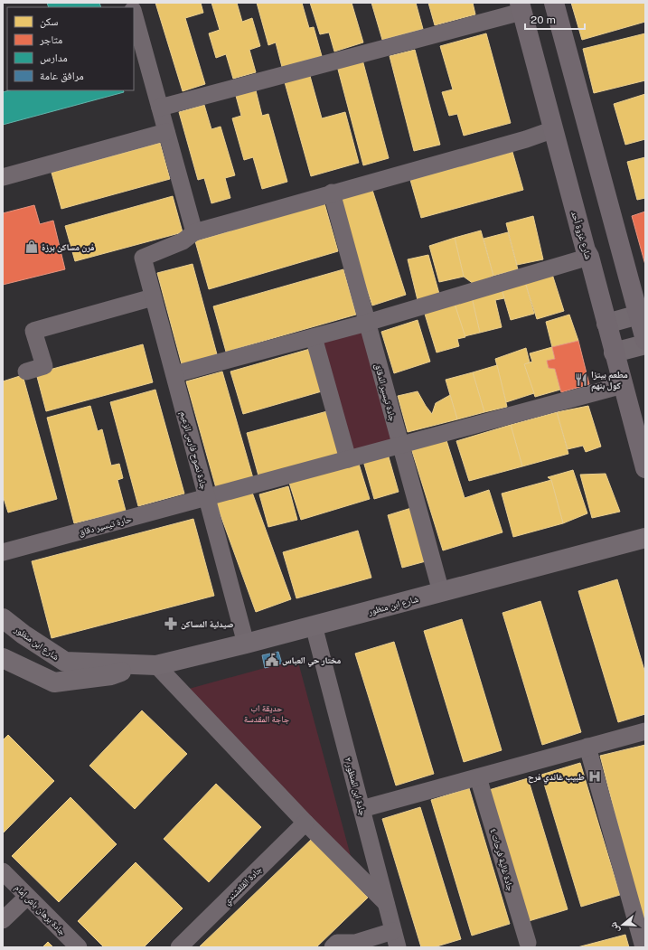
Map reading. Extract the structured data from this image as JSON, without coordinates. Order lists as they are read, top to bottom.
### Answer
{
  "streets": {
    "main road": ["شارع غزوة أحد", "شارع ابن منظور"],
    "street": [
      "جادة تيسير الدقاق",
      "جادة نصوح فارس الزعيم",
      "حارة تيسير دقاق",
      "جادة ابن المنظور ٢",
      "جادة غالية فرحات ٤",
      "جادة القلقشندي",
      "جادة برهان باش إمام"
    ]
  },
  "crossings": [
    ["شارع غزوة أحد", "حارة تيسير دقاق"],
    ["جادة تيسير الدقاق", "حارة تيسير دقاق"],
    ["جادة تيسير الدقاق", "شارع ابن منظور"],
    ["جادة نصوح فارس الزعيم", "حارة تيسير دقاق"],
    ["جادة نصوح فارس الزعيم", "شارع ابن منظور"],
    ["شارع ابن منظور", "جادة ابن المنظور ٢"]
  ],
  "parks": ["حديقة اب جاجة المقدسة"],
  "places": {
    "shop": ["فرن مساكن برزة"],
    "restaurant": ["مطعم بيتزا كول بنهم"],
    "pharmacy": ["صيدلية المساكن"],
    "public building": ["مختار حي العباس"],
    "hospital": ["طبيب غاندي فرح"]
  },
  "legend": [
    "سكن",
    "متاجر",
    "مدارس",
    "مرافق عامة"
  ],
  "scale_bar": "20 m",
  "north": "left"
}
